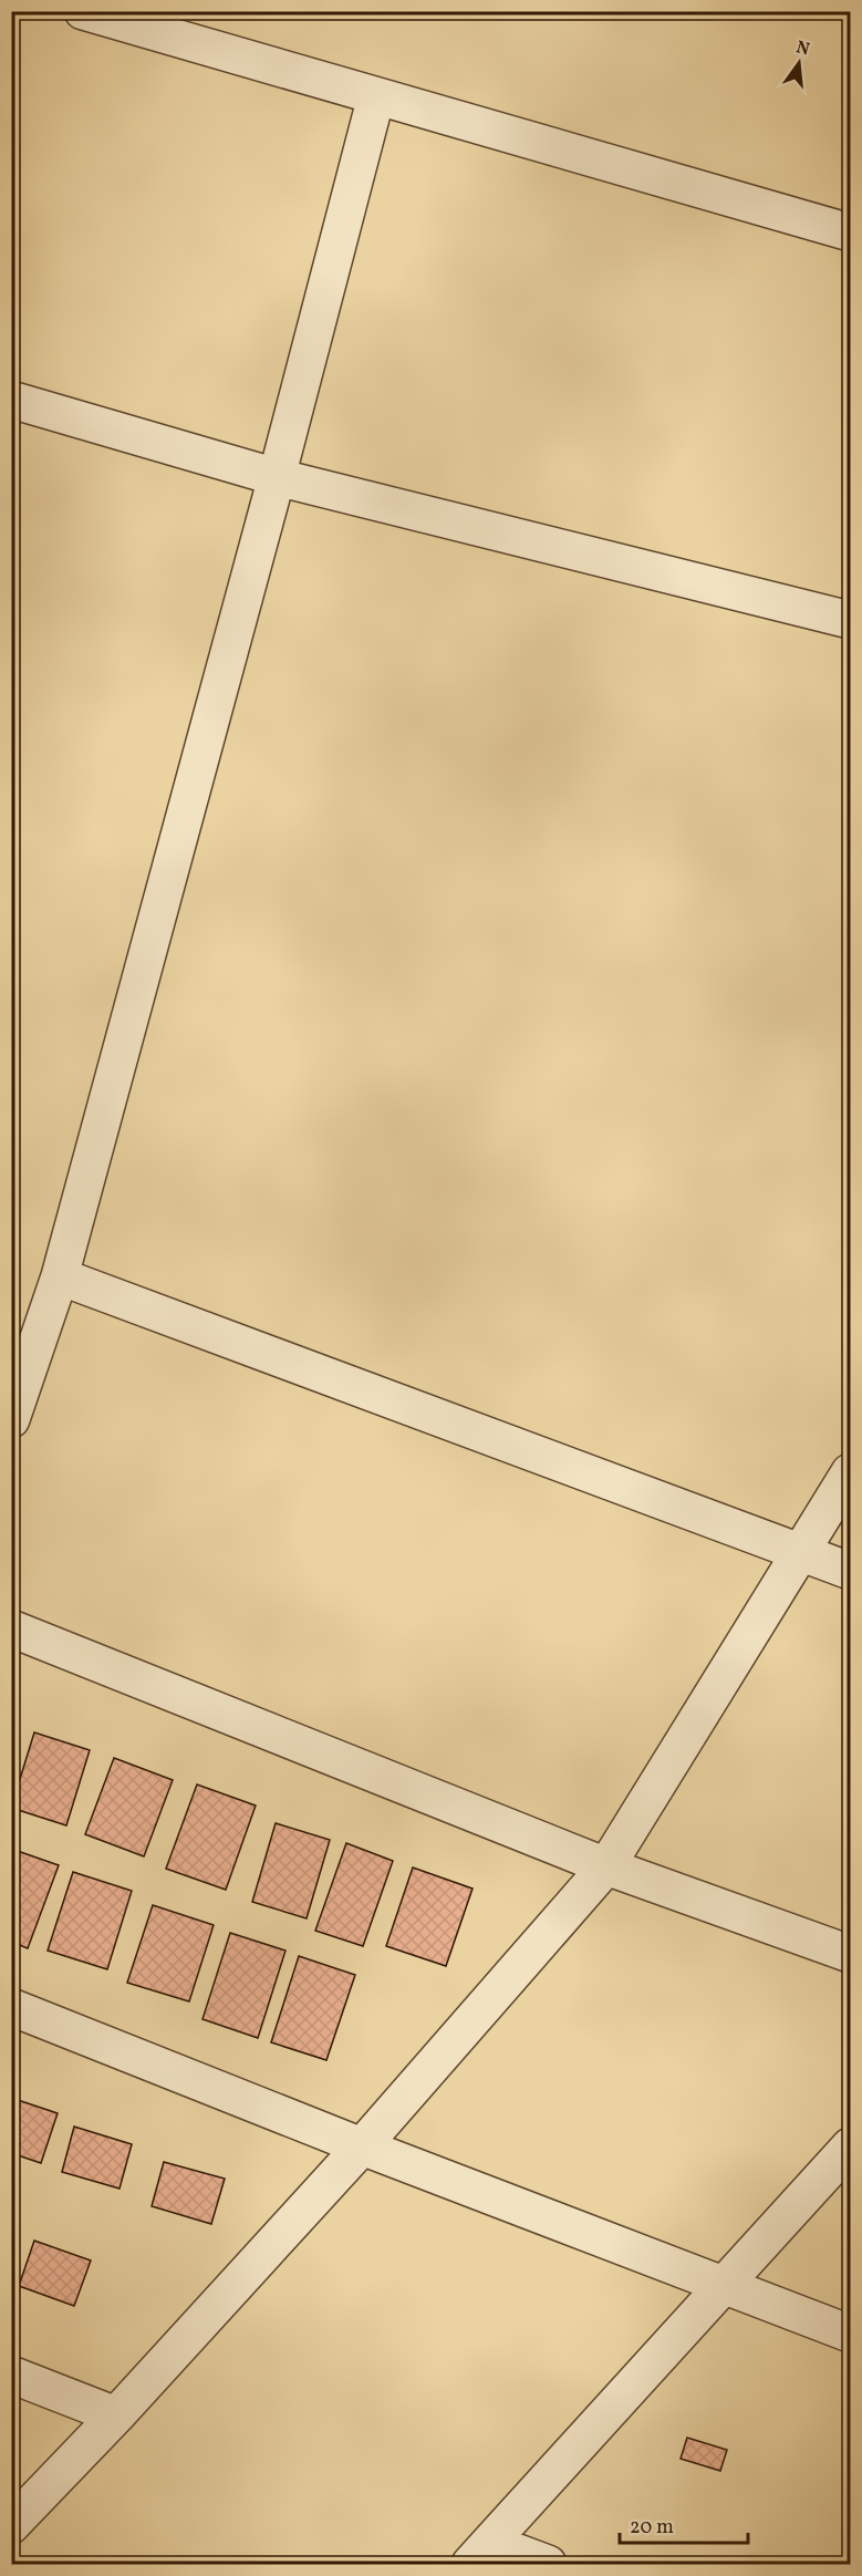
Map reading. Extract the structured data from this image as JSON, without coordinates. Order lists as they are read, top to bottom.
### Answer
{
  "scale_bar": "20 m",
  "north": "top"
}
